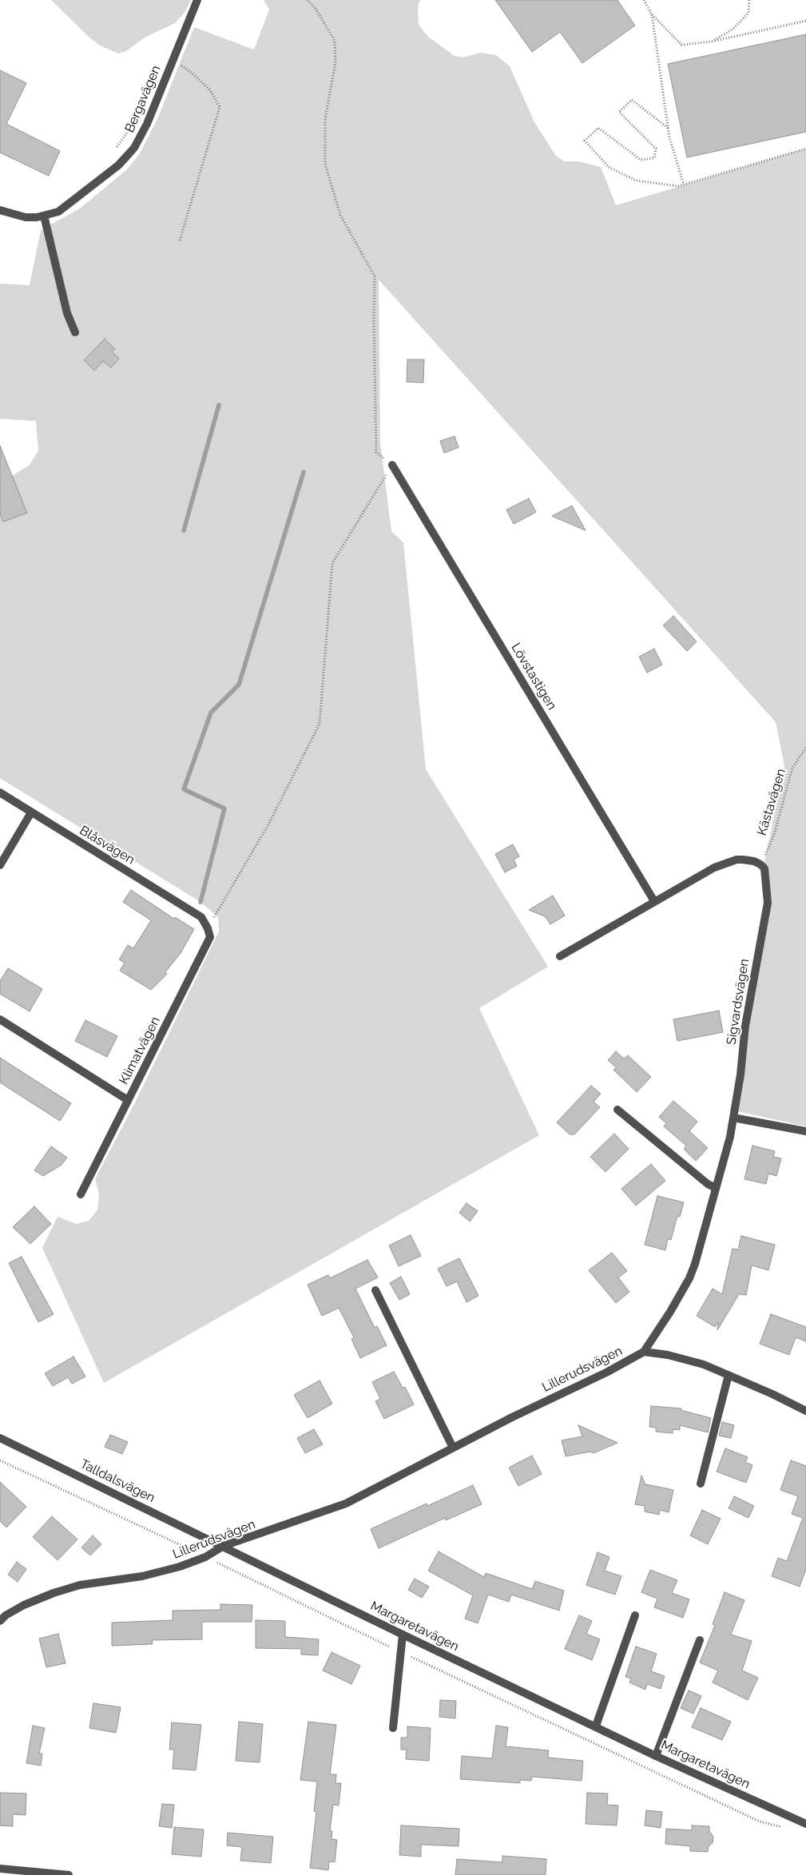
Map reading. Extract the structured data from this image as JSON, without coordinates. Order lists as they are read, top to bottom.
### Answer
{
  "streets": {
    "street": [
      "Bergavägen",
      "Lövstastigen",
      "Blåsvägen",
      "Sigvardsvägen",
      "Klimatvägen",
      "Lillerudsvägen",
      "Talldalsvägen",
      "Margaretavägen"
    ],
    "path": ["Kästavägen"]
  },
  "crossings": [
    ["Kästavägen", "Sigvardsvägen"],
    ["Blåsvägen", "Klimatvägen"],
    ["Sigvardsvägen", "Lillerudsvägen"],
    ["Lillerudsvägen", "Talldalsvägen"],
    ["Lillerudsvägen", "Margaretavägen"],
    ["Talldalsvägen", "Margaretavägen"]
  ]
}
